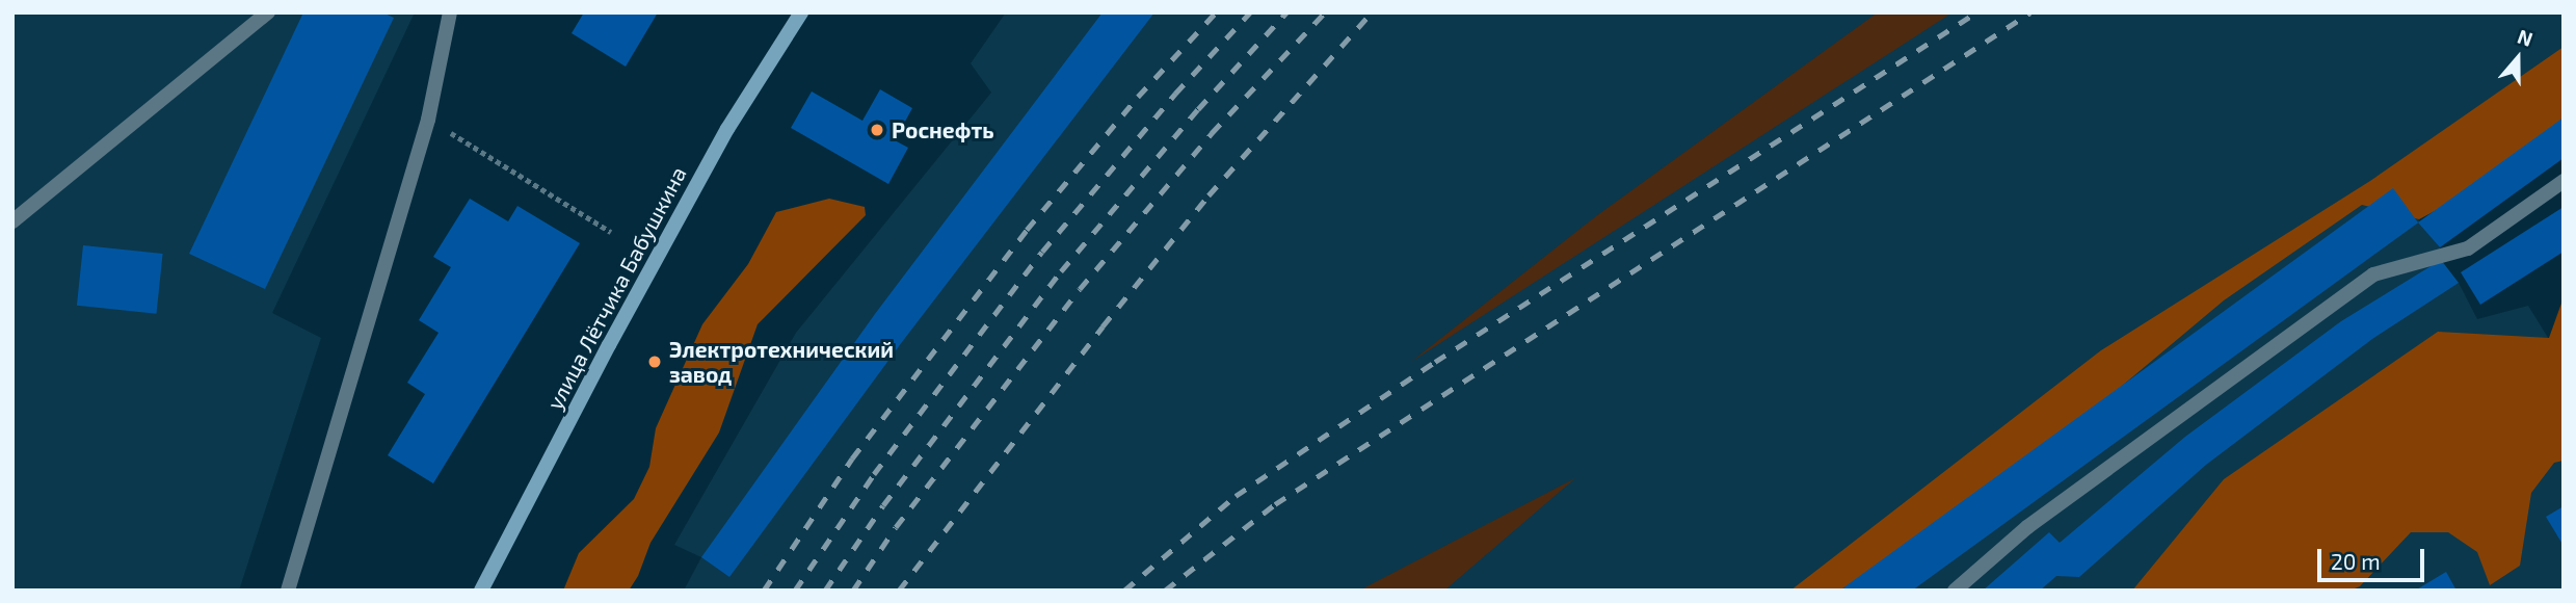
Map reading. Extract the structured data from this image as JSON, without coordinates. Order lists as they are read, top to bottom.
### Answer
{
  "streets": {
    "main road": ["улица Лётчика Бабушкина"]
  },
  "places": ["Роснефть", "Электротехнический завод"],
  "scale_bar": "20 m",
  "north": "top"
}
